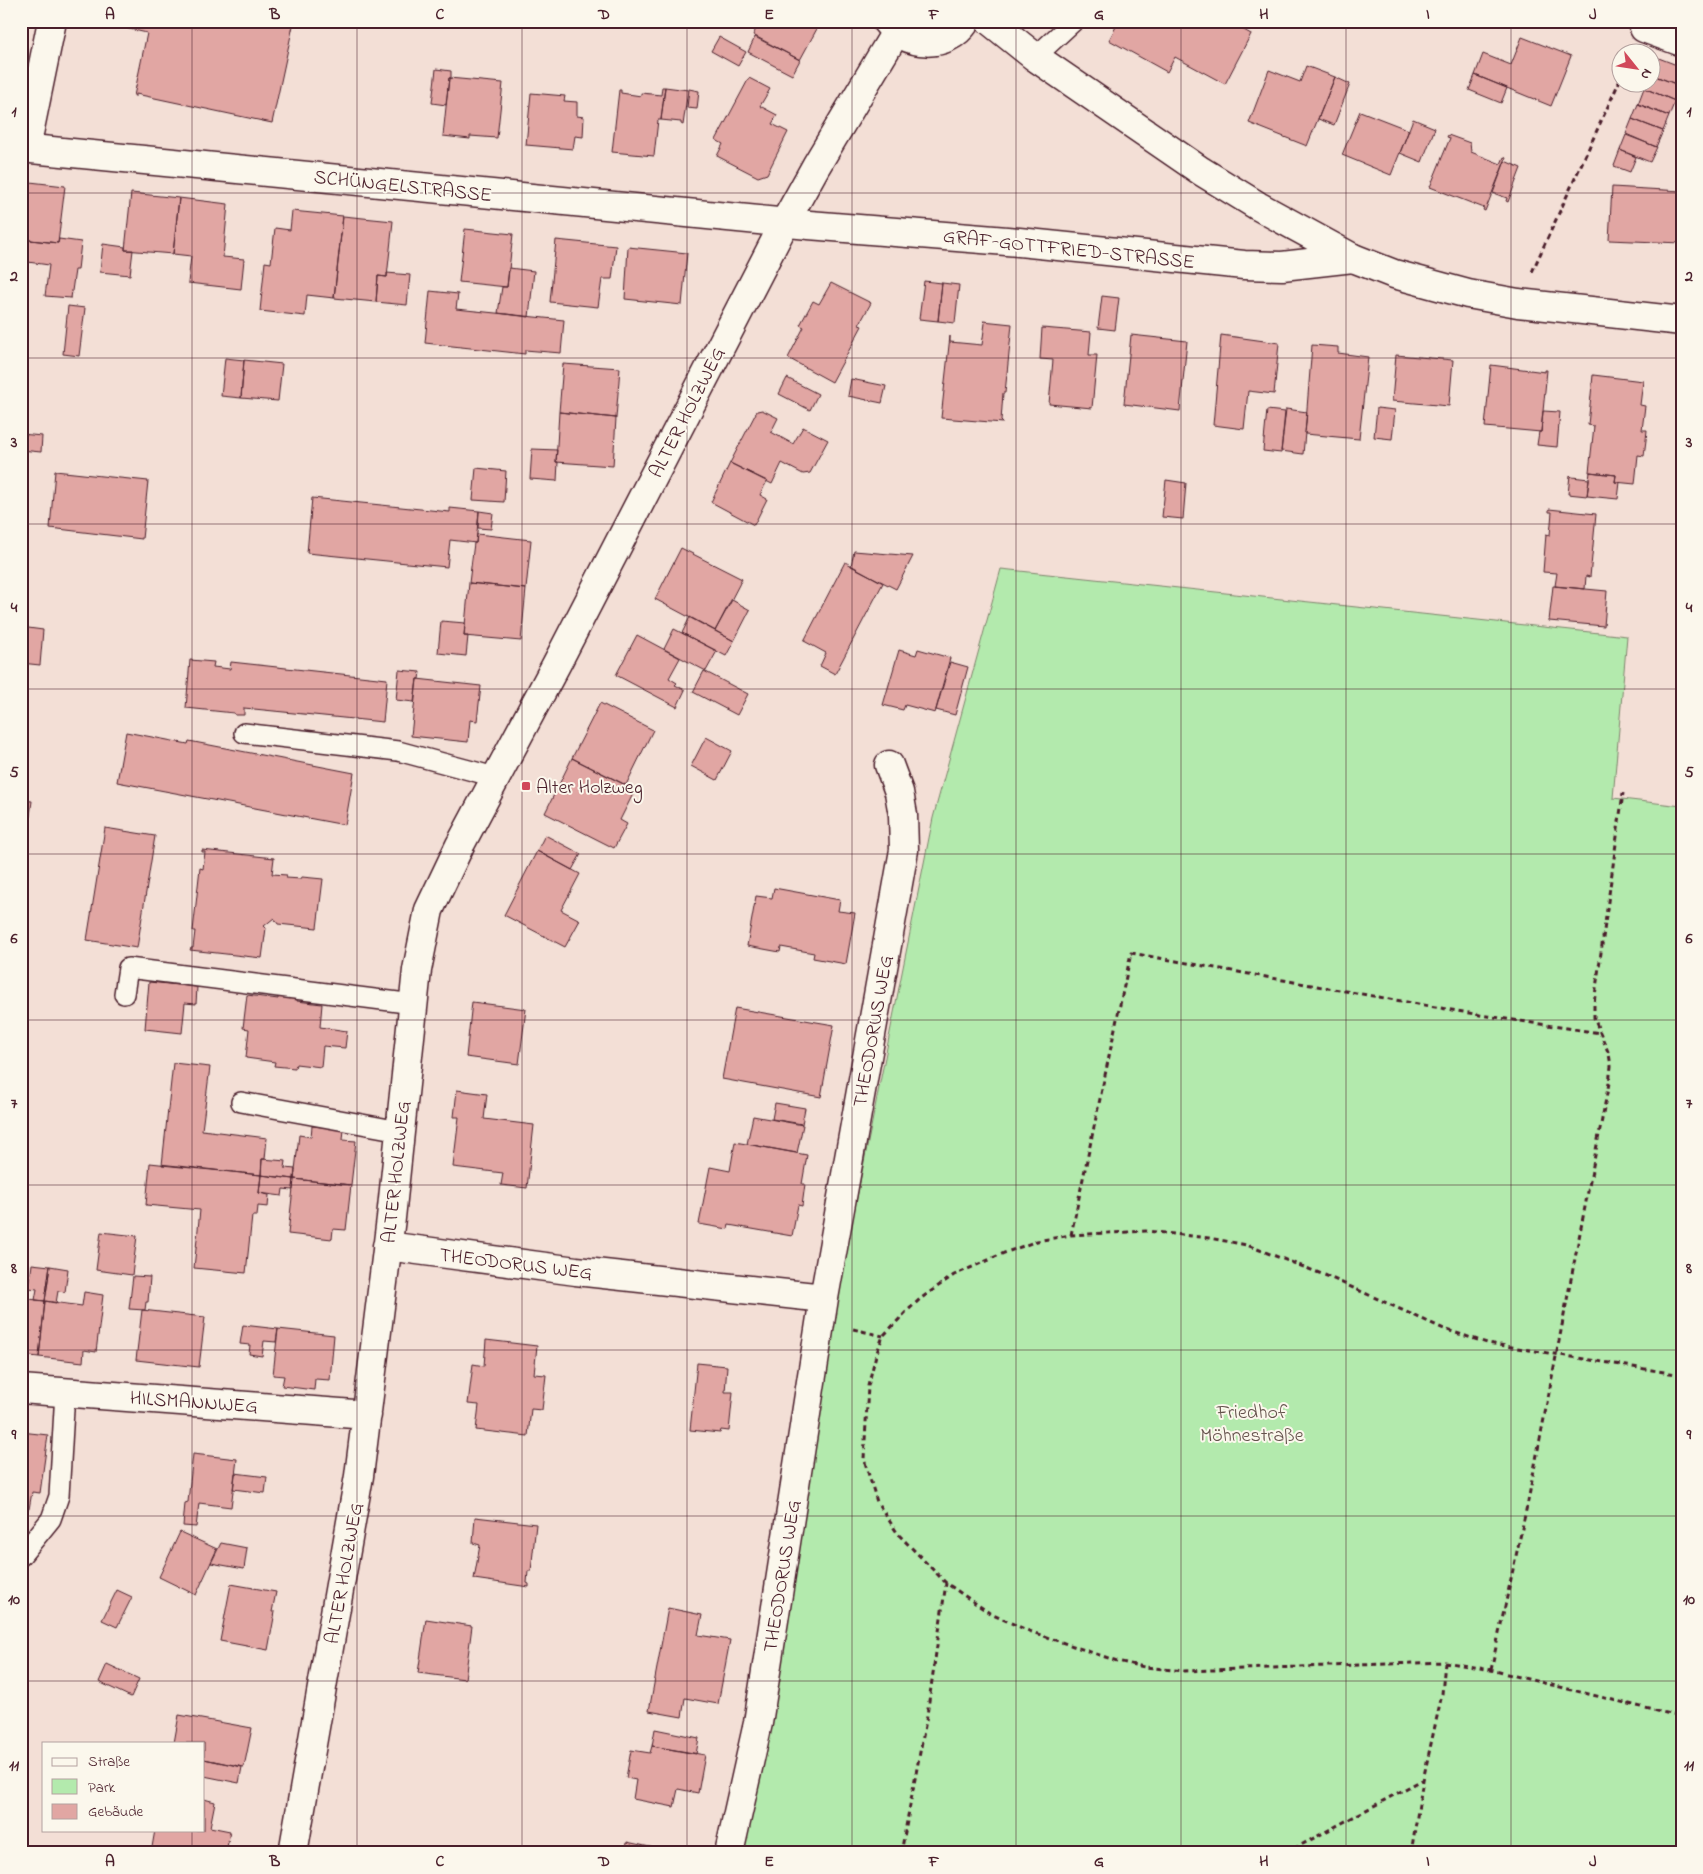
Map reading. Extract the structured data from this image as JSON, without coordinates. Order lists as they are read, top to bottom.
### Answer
{
  "streets": {
    "street": [
      "SCHÜNGELSTRASSE",
      "GRAF-GOTTFRIED-STRASSE",
      "ALTER HOLZWEG",
      "THEODORUS WEG",
      "HILSMANNWEG"
    ]
  },
  "crossings": [
    ["SCHÜNGELSTRASSE", "GRAF-GOTTFRIED-STRASSE"],
    ["SCHÜNGELSTRASSE", "ALTER HOLZWEG"],
    ["GRAF-GOTTFRIED-STRASSE", "ALTER HOLZWEG"],
    ["ALTER HOLZWEG", "THEODORUS WEG"],
    ["ALTER HOLZWEG", "HILSMANNWEG"]
  ],
  "parks": ["Friedhof Möhnestraße"],
  "places": {
    "transit": ["Alter Holzweg"]
  },
  "legend": ["Straße", "Park", "Gebäude"],
  "north": "bottom right",
  "grid": {
    "columns": [
      "A",
      "B",
      "C",
      "D",
      "E",
      "F",
      "G",
      "H",
      "I",
      "J"
    ],
    "rows": [
      "1",
      "2",
      "3",
      "4",
      "5",
      "6",
      "7",
      "8",
      "9",
      "10",
      "11"
    ]
  }
}
